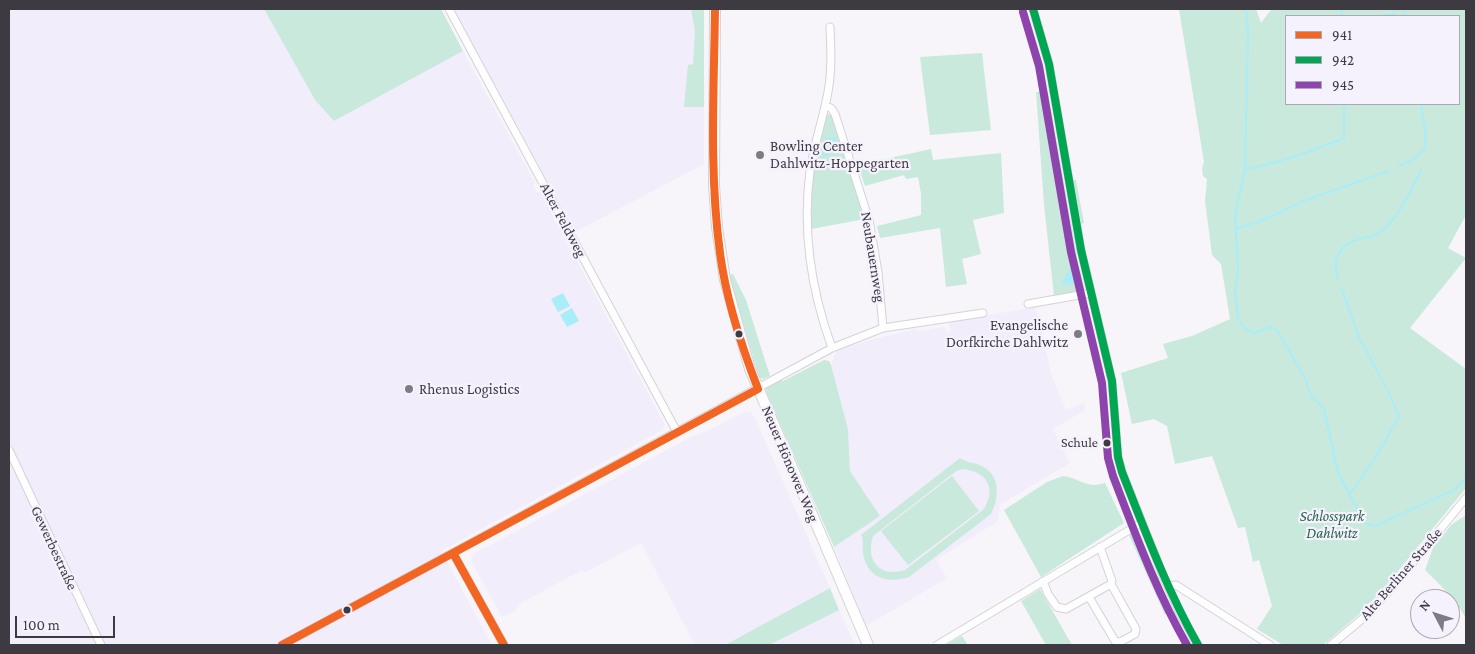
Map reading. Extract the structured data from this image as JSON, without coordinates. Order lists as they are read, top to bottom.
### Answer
{
  "streets": {
    "main road": ["Neuer Hönower Weg"],
    "street": [
      "Alter Feldweg",
      "Neubauernweg",
      "Gewerbestraße",
      "Alte Berliner Straße"
    ]
  },
  "parks": ["Schlosspark Dahlwitz"],
  "places": [
    "Bowling Center Dahlwitz-Hoppegarten",
    "Evangelische Dorfkirche Dahlwitz",
    "Rhenus Logistics",
    "Schule"
  ],
  "lines": ["transit line 941", "transit line 942", "transit line 945"],
  "legend": ["941", "942", "945"],
  "scale_bar": "100 m",
  "north": "top left"
}
